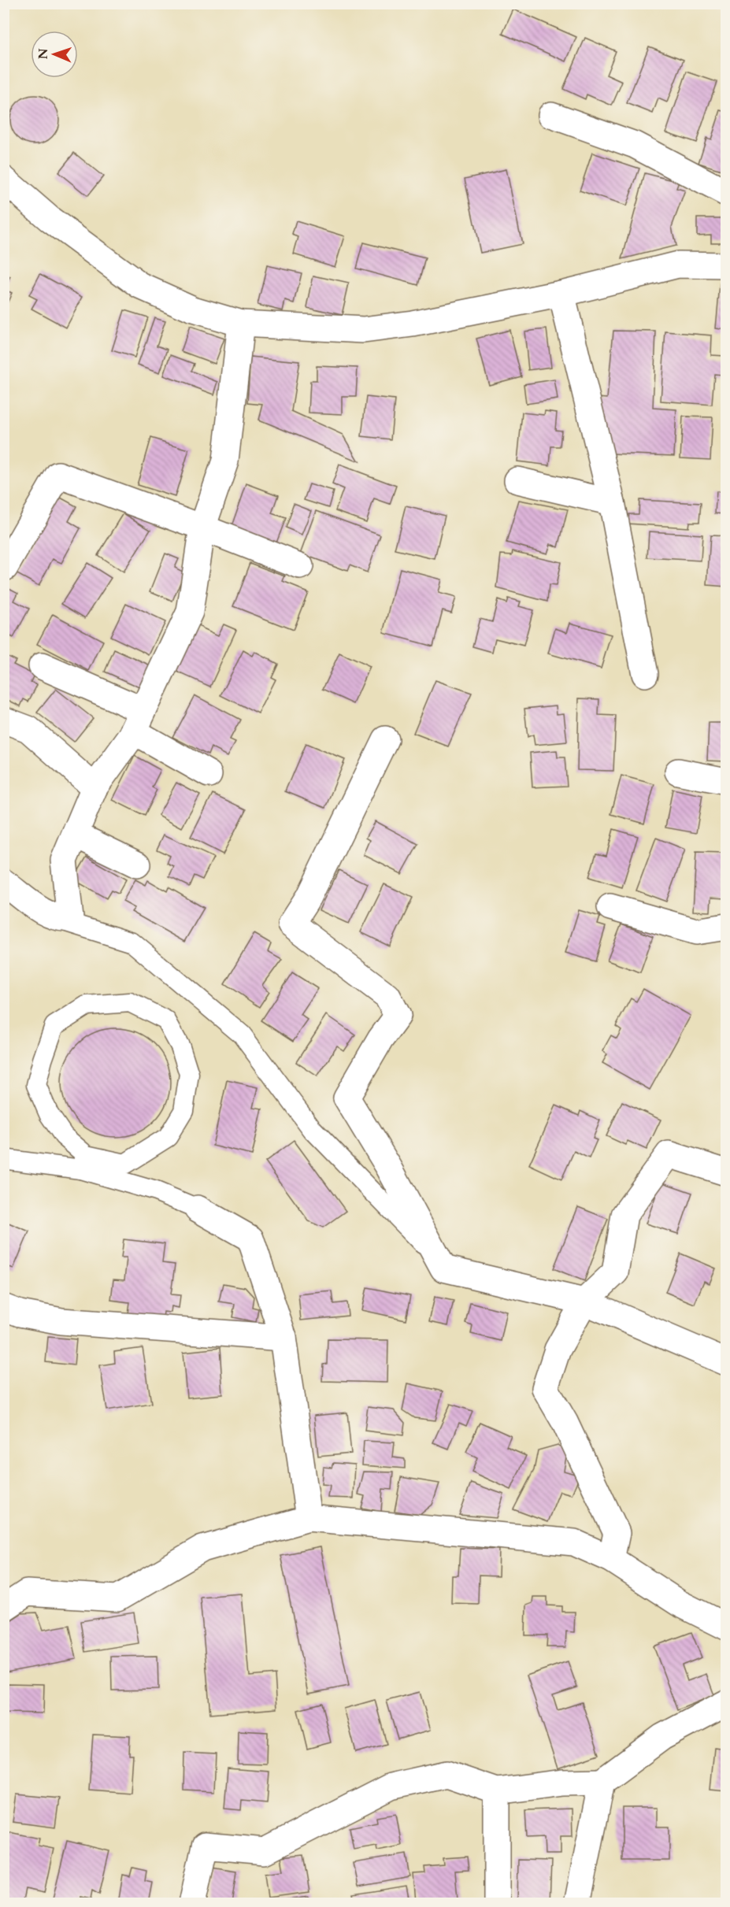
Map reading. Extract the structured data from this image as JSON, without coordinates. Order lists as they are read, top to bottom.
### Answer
{
  "north": "left"
}
